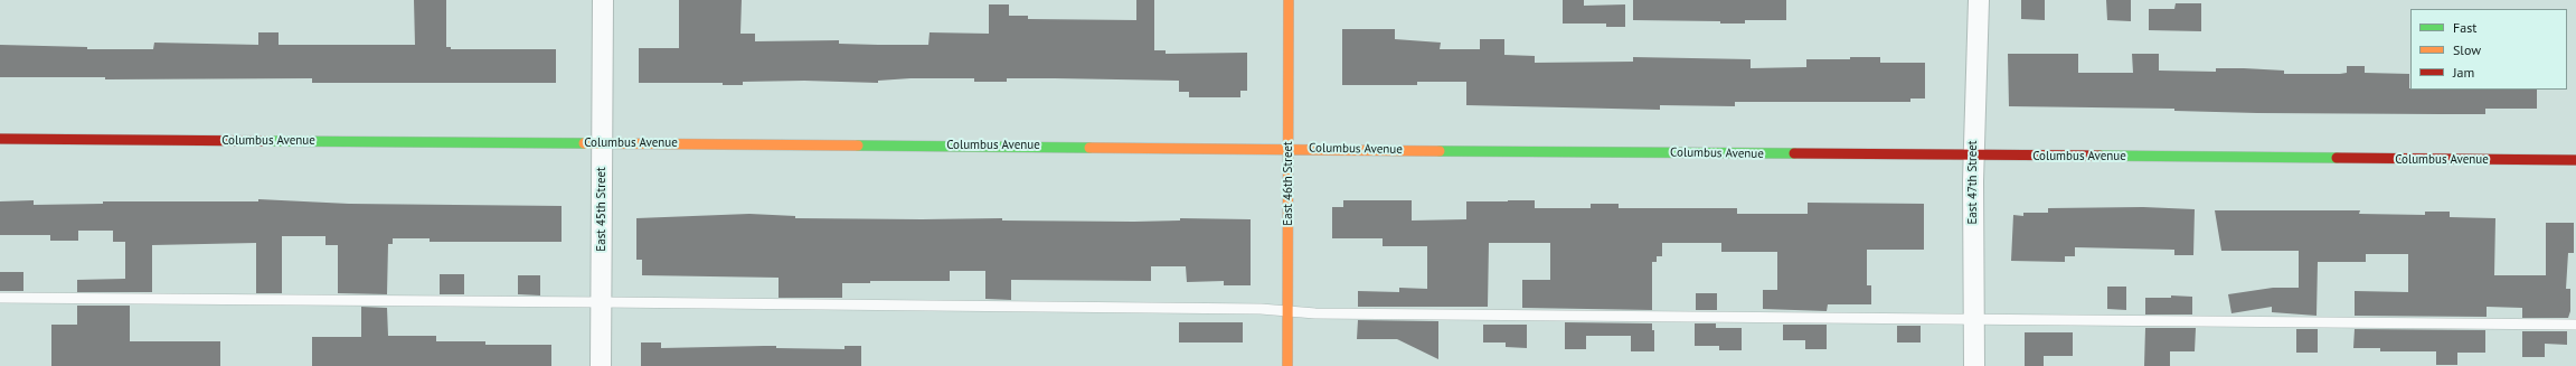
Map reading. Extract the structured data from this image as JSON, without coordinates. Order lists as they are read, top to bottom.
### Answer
{
  "streets": {
    "street": [
      "Columbus Avenue",
      "East 47th Street",
      "East 46th Street",
      "East 45th Street"
    ]
  },
  "crossings": [
    ["Columbus Avenue", "East 47th Street"],
    ["Columbus Avenue", "East 46th Street"],
    ["Columbus Avenue", "East 45th Street"]
  ],
  "legend": ["Fast", "Slow", "Jam"]
}
